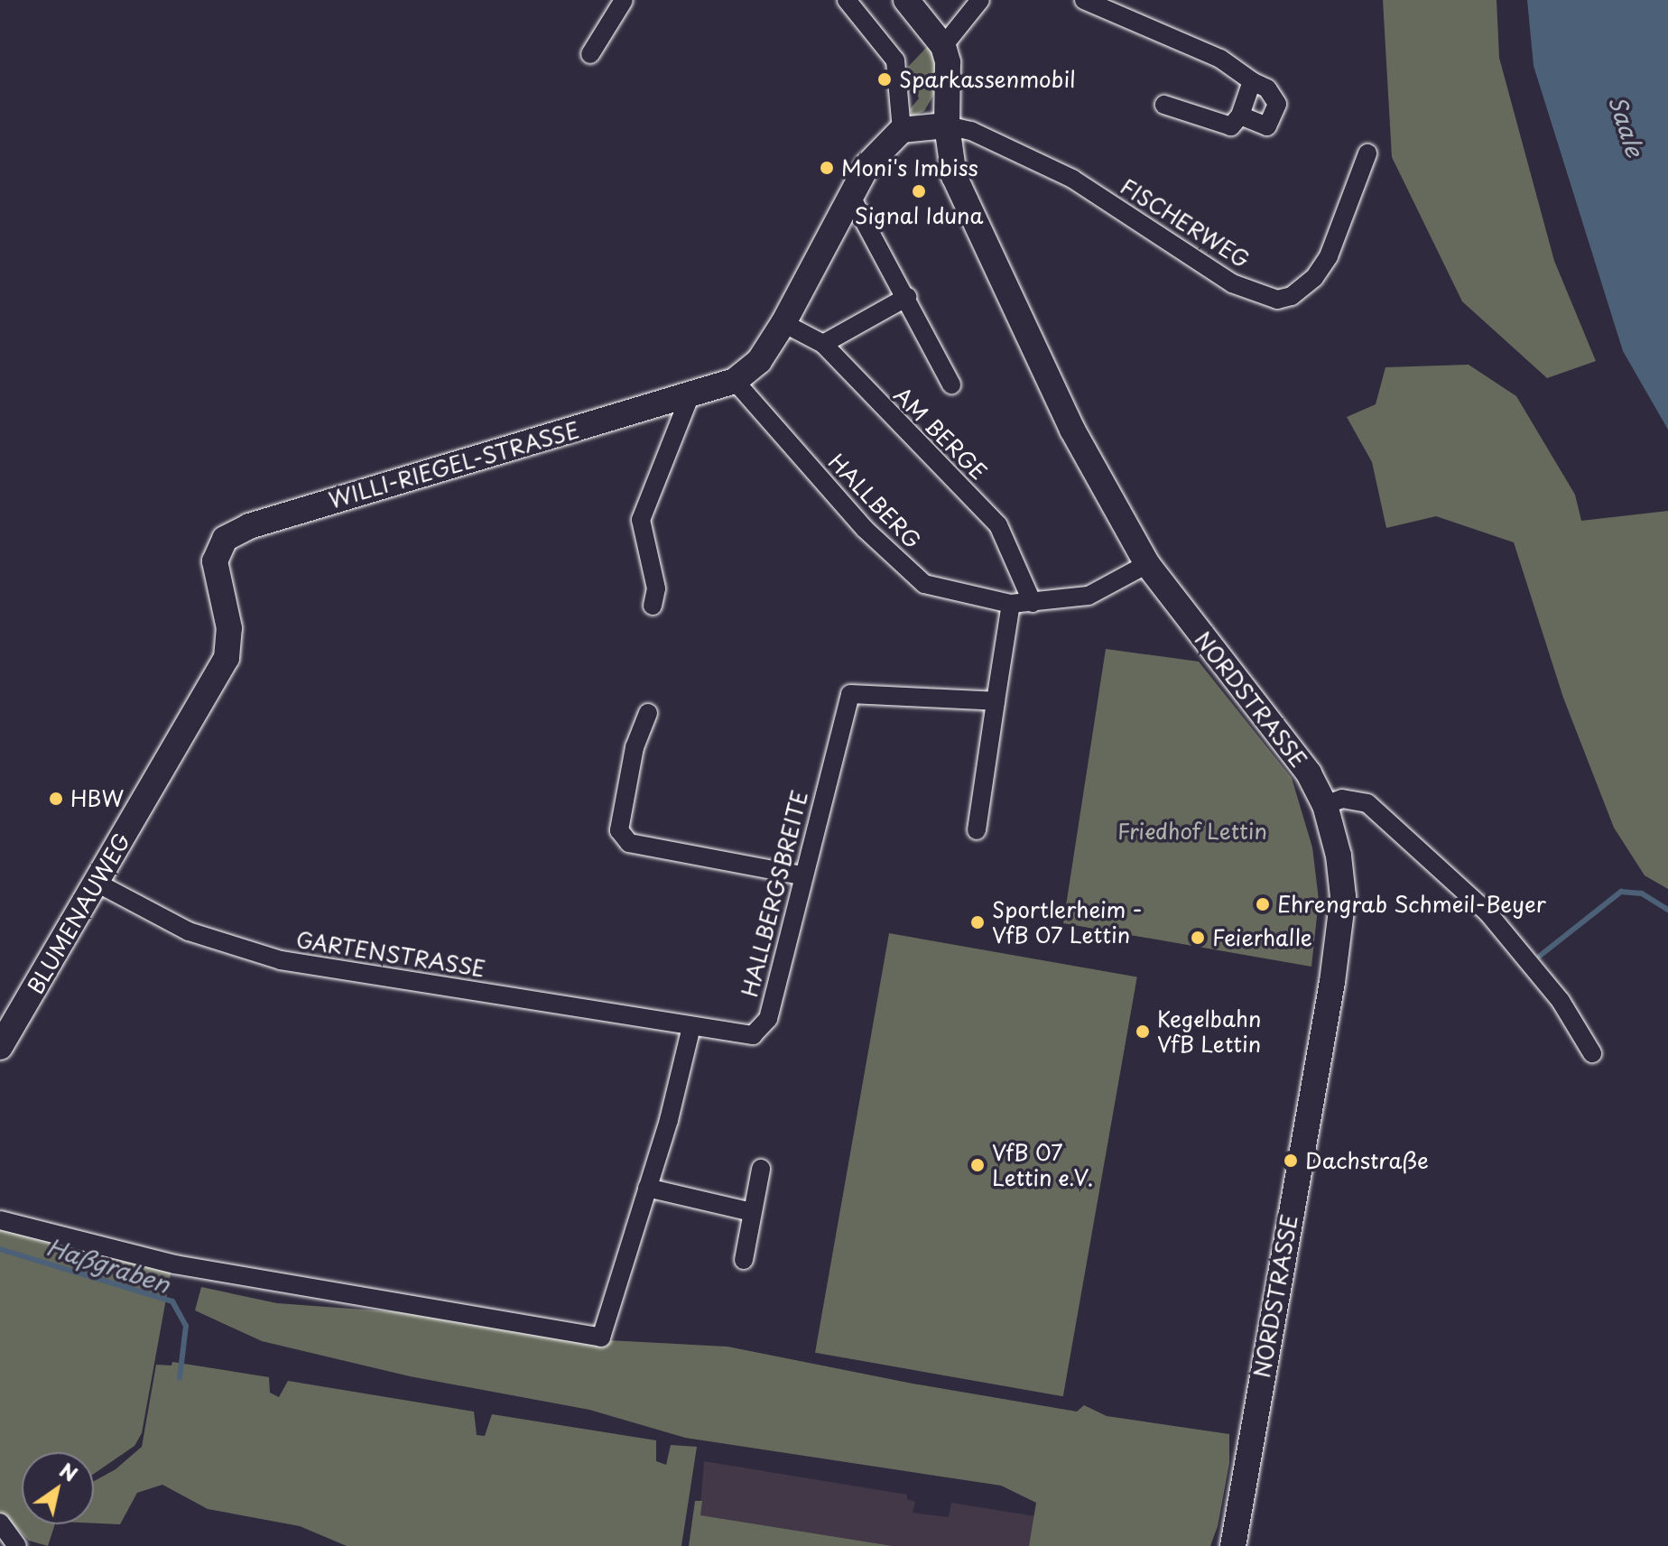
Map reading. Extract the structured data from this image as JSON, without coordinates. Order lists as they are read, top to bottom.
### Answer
{
  "streets": {
    "street": [
      "FISCHERWEG",
      "AM BERGE",
      "WILLI-RIEGEL-STRASSE",
      "HALLBERG",
      "NORDSTRASSE",
      "HALLBERGSBREITE",
      "BLUMENAUWEG",
      "GARTENSTRASSE"
    ]
  },
  "crossings": [
    ["FISCHERWEG", "NORDSTRASSE"],
    ["AM BERGE", "WILLI-RIEGEL-STRASSE"],
    ["AM BERGE", "HALLBERG"],
    ["WILLI-RIEGEL-STRASSE", "HALLBERG"],
    ["WILLI-RIEGEL-STRASSE", "BLUMENAUWEG"],
    ["HALLBERG", "NORDSTRASSE"],
    ["HALLBERGSBREITE", "GARTENSTRASSE"],
    ["BLUMENAUWEG", "GARTENSTRASSE"]
  ],
  "water": ["Saale", "Haßgraben"],
  "parks": ["Friedhof Lettin"],
  "places": [
    "Sparkassenmobil",
    "Moni's Imbiss",
    "Signal Iduna",
    "HBW",
    "Ehrengrab Schmeil-Beyer",
    "Sportlerheim - VfB 07 Lettin",
    "Feierhalle",
    "Kegelbahn VfB Lettin",
    "Dachstraße",
    "VfB 07 Lettin e.V."
  ],
  "north": "top right"
}
